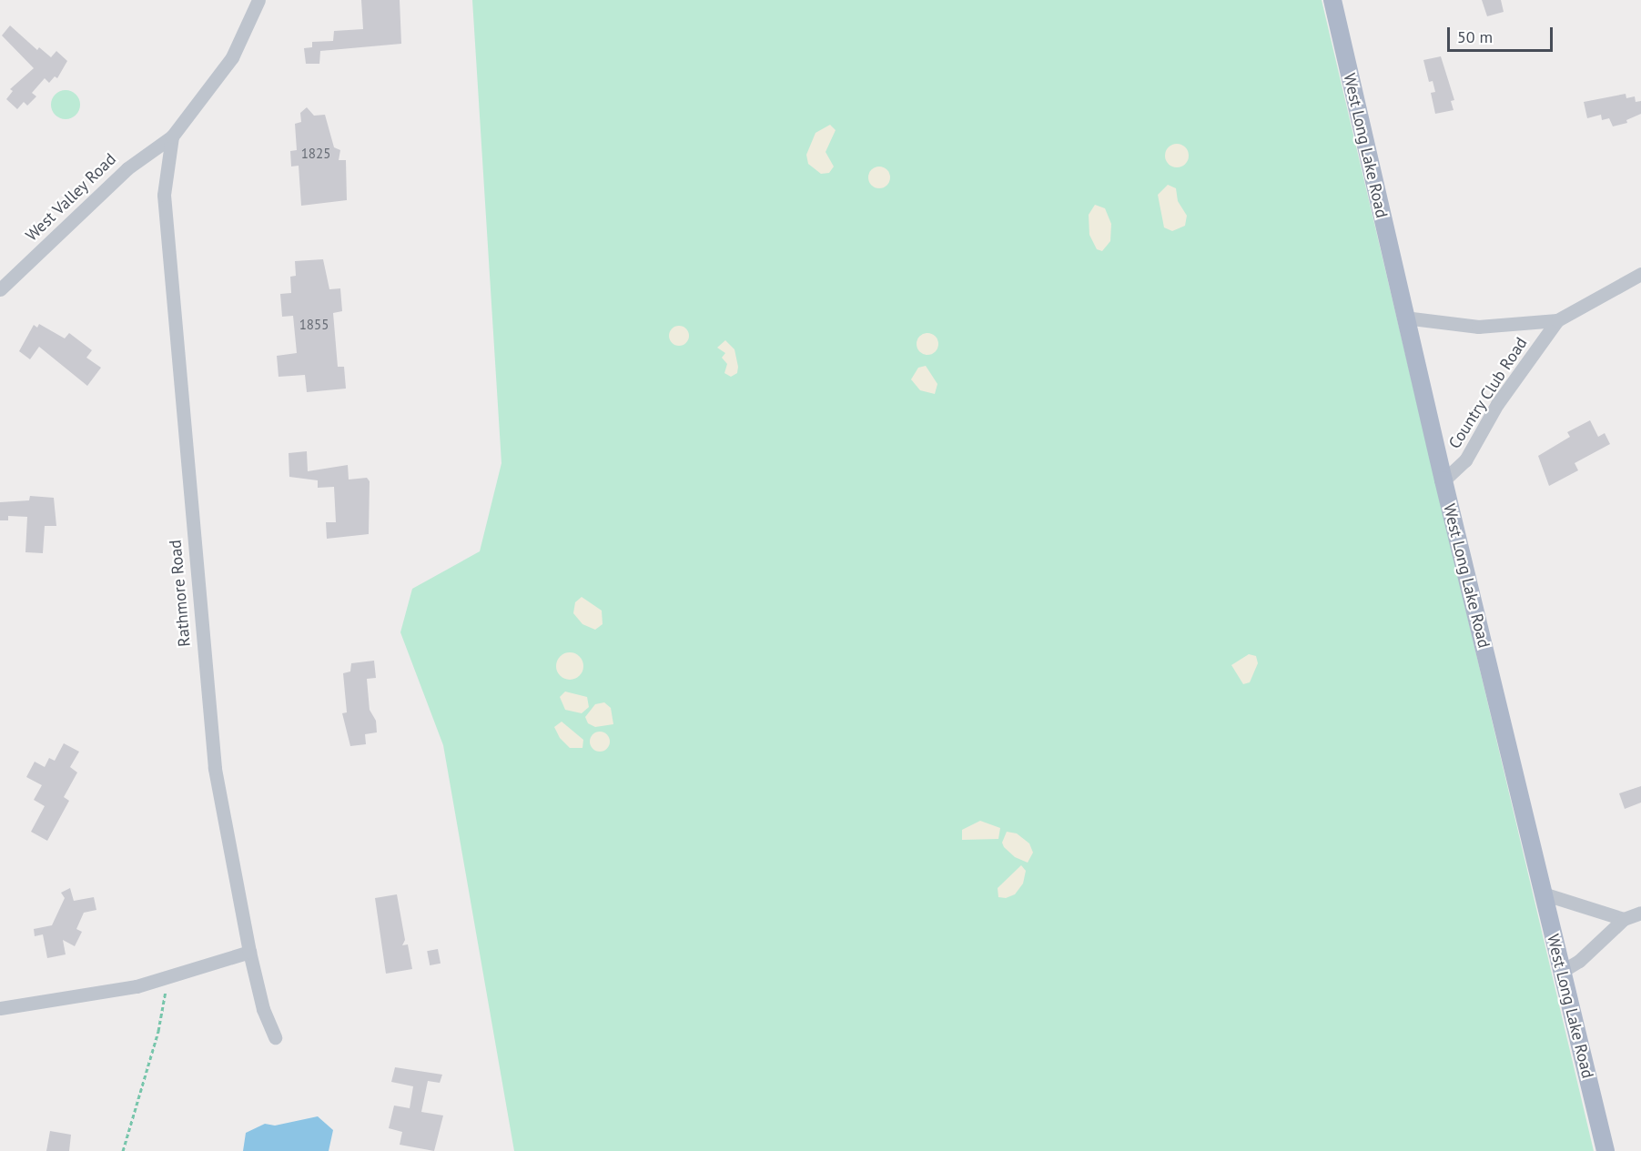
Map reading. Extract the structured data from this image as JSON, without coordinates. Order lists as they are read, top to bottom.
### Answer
{
  "streets": {
    "main road": ["West Long Lake Road"],
    "street": ["West Valley Road", "Country Club Road", "Rathmore Road"]
  },
  "crossings": [
    ["West Long Lake Road", "Country Club Road"],
    ["West Valley Road", "Rathmore Road"]
  ],
  "house_numbers": ["1825", "1855"],
  "scale_bar": "50 m"
}
